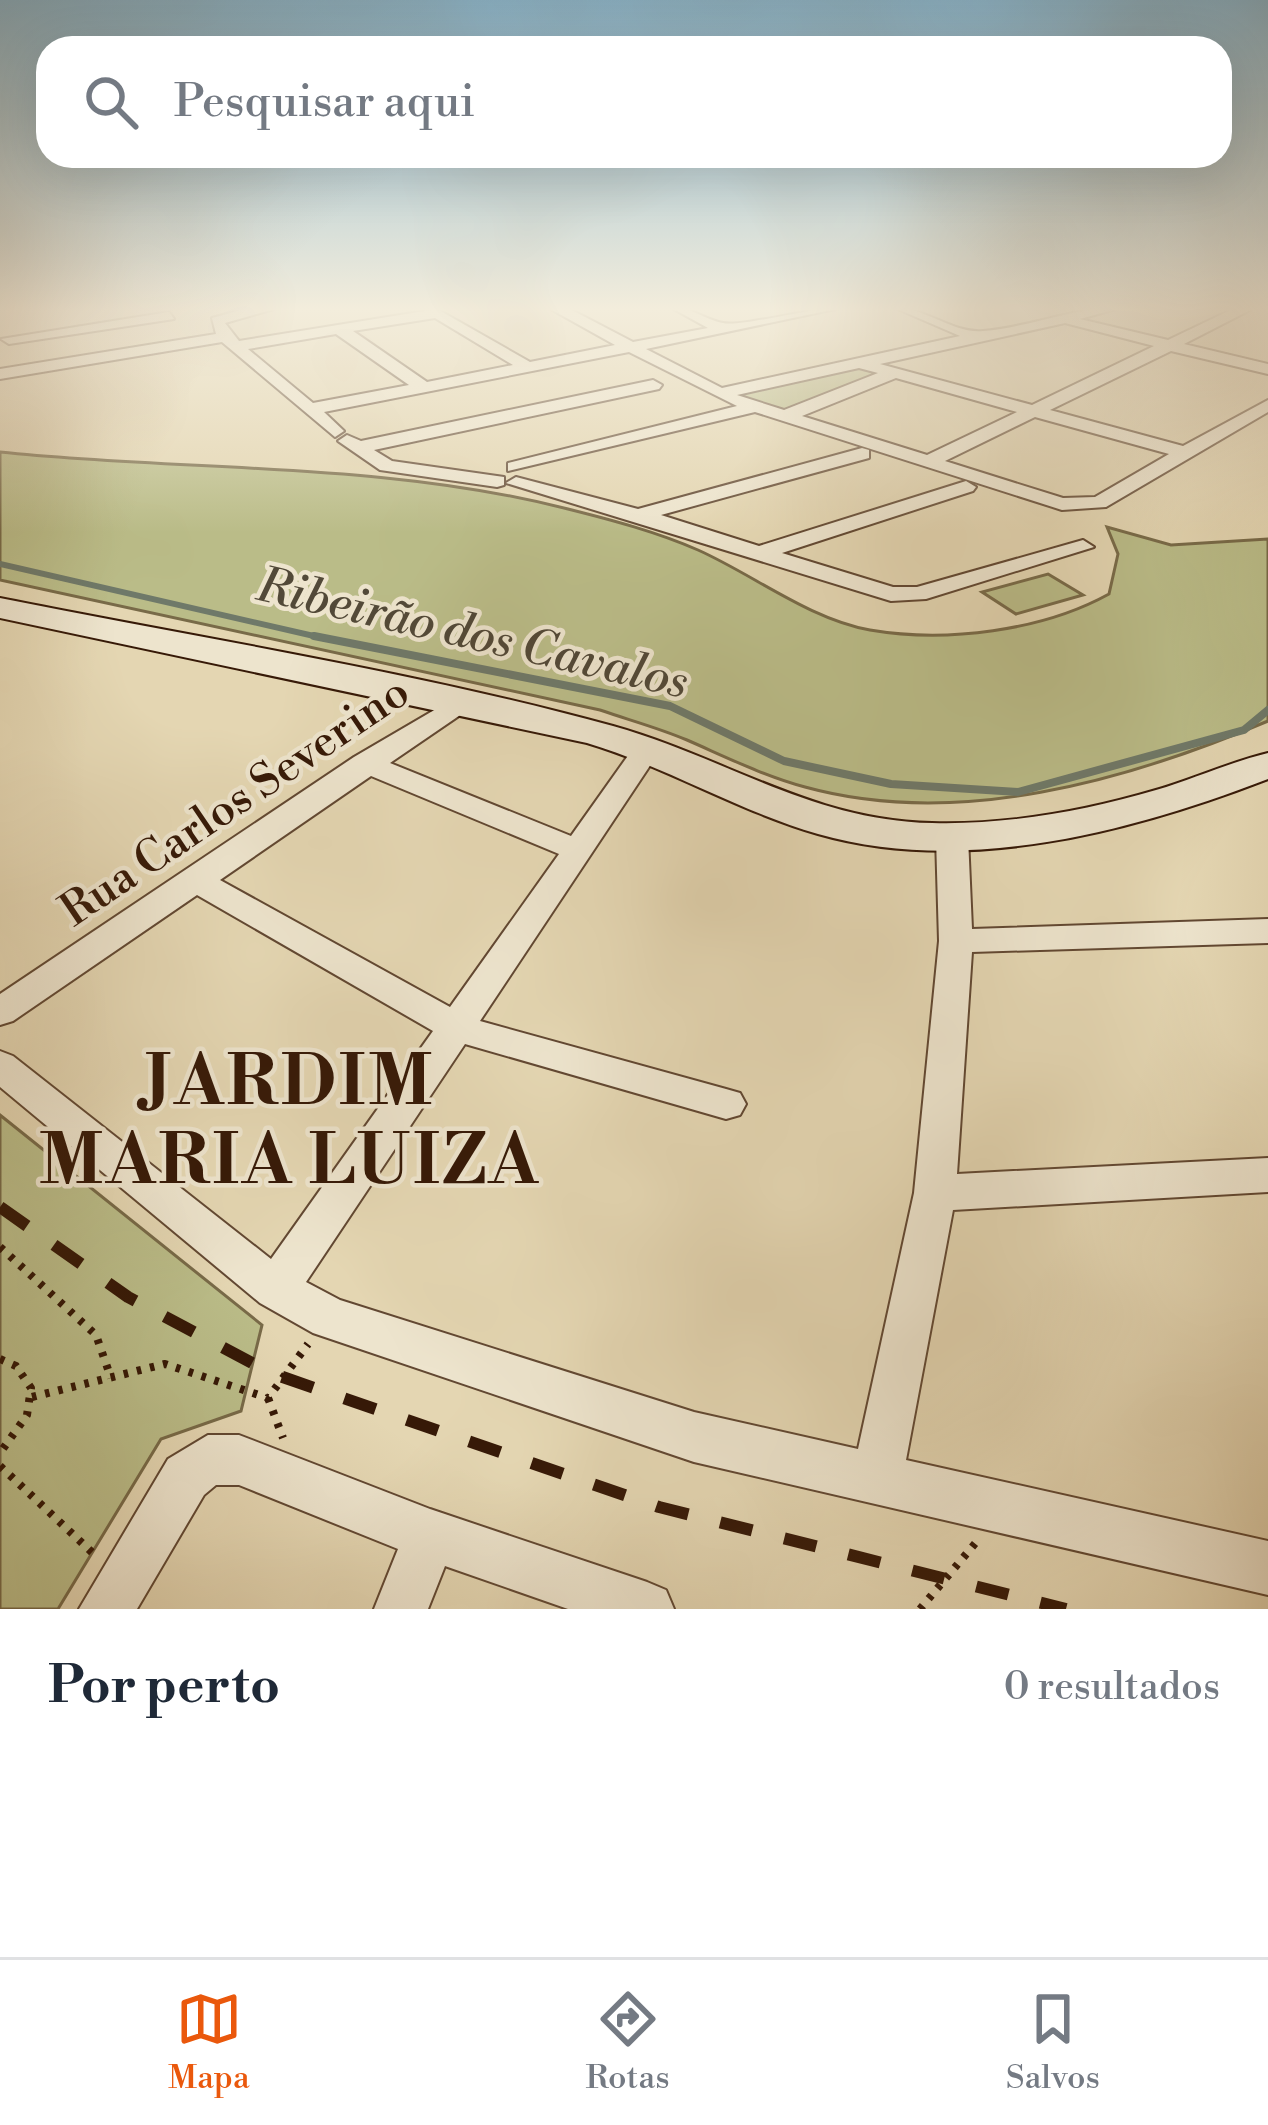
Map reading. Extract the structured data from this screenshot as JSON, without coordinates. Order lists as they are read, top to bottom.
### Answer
{
  "streets": {
    "street": ["Rua Carlos Severino"]
  },
  "districts": ["JARDIM MARIA LUIZA"],
  "water": ["Ribeirão dos Cavalos"],
  "page": {
    "search": "Pesquisar aqui",
    "heading": ["Por perto", "0 resultados"],
    "nav": ["Mapa", "Rotas", "Salvos"]
  }
}
